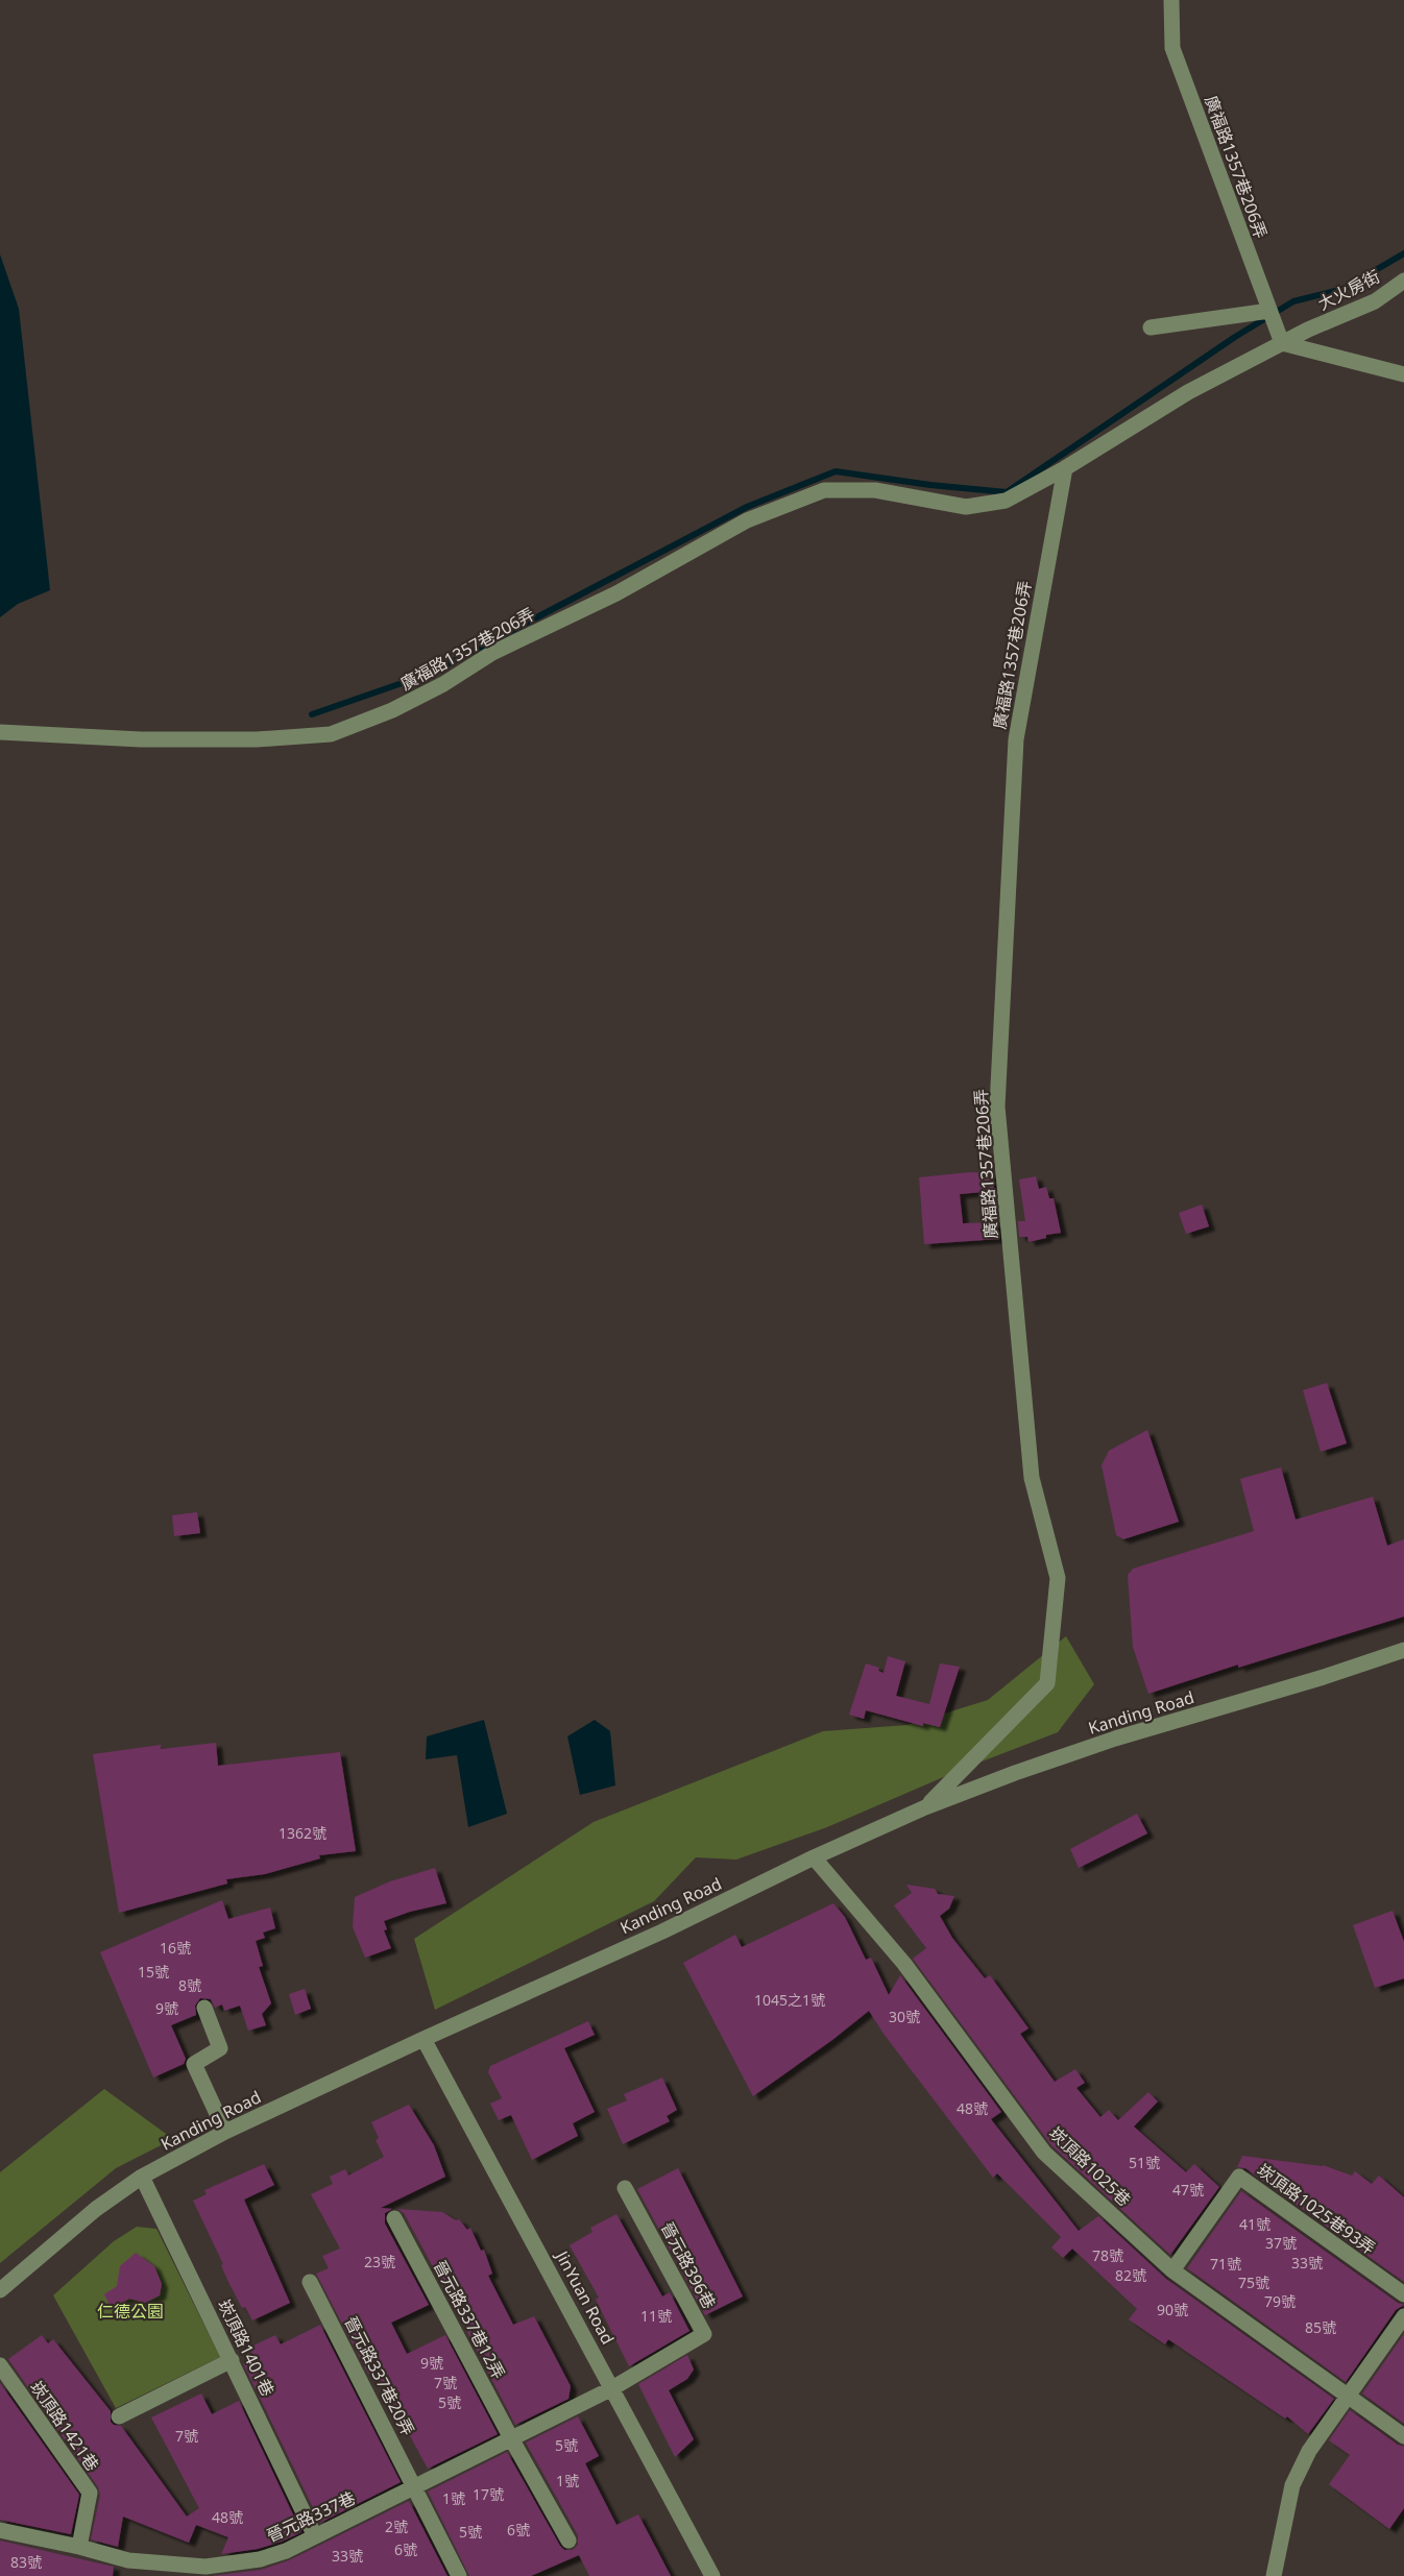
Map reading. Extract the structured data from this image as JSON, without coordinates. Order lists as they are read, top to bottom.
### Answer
{
  "streets": {
    "street": [
      "廣福路1357巷206弄",
      "大火房街",
      "Kanding Road",
      "崁頂路1025巷",
      "崁頂路1025巷93弄",
      "晉元路396巷",
      "JinYuan Road",
      "晉元路337巷12弄",
      "崁頂路1401巷",
      "晉元路337巷20弄",
      "崁頂路1421巷",
      "晉元路337巷"
    ]
  },
  "crossings": [
    ["廣福路1357巷206弄", "大火房街"],
    ["廣福路1357巷206弄", "Kanding Road"],
    ["Kanding Road", "崁頂路1025巷"],
    ["Kanding Road", "JinYuan Road"],
    ["Kanding Road", "崁頂路1401巷"],
    ["崁頂路1025巷", "崁頂路1025巷93弄"],
    ["晉元路396巷", "JinYuan Road"],
    ["晉元路396巷", "晉元路337巷"],
    ["JinYuan Road", "晉元路337巷"],
    ["晉元路337巷12弄", "晉元路337巷"],
    ["崁頂路1401巷", "晉元路337巷"],
    ["晉元路337巷20弄", "晉元路337巷"],
    ["崁頂路1421巷", "晉元路337巷"]
  ],
  "parks": ["仁德公園"],
  "house_numbers": [
    "1362號",
    "16號",
    "15號",
    "8號",
    "1045之1號",
    "9號",
    "30號",
    "48號",
    "51號",
    "47號",
    "41號",
    "37號",
    "78號",
    "23號",
    "33號",
    "71號",
    "82號",
    "75號",
    "79號",
    "90號",
    "11號",
    "85號",
    "9號",
    "7號",
    "5號",
    "7號",
    "5號",
    "1號",
    "17號",
    "1號",
    "48號",
    "2號",
    "6號",
    "5號",
    "6號",
    "33號",
    "83號"
  ]
}
